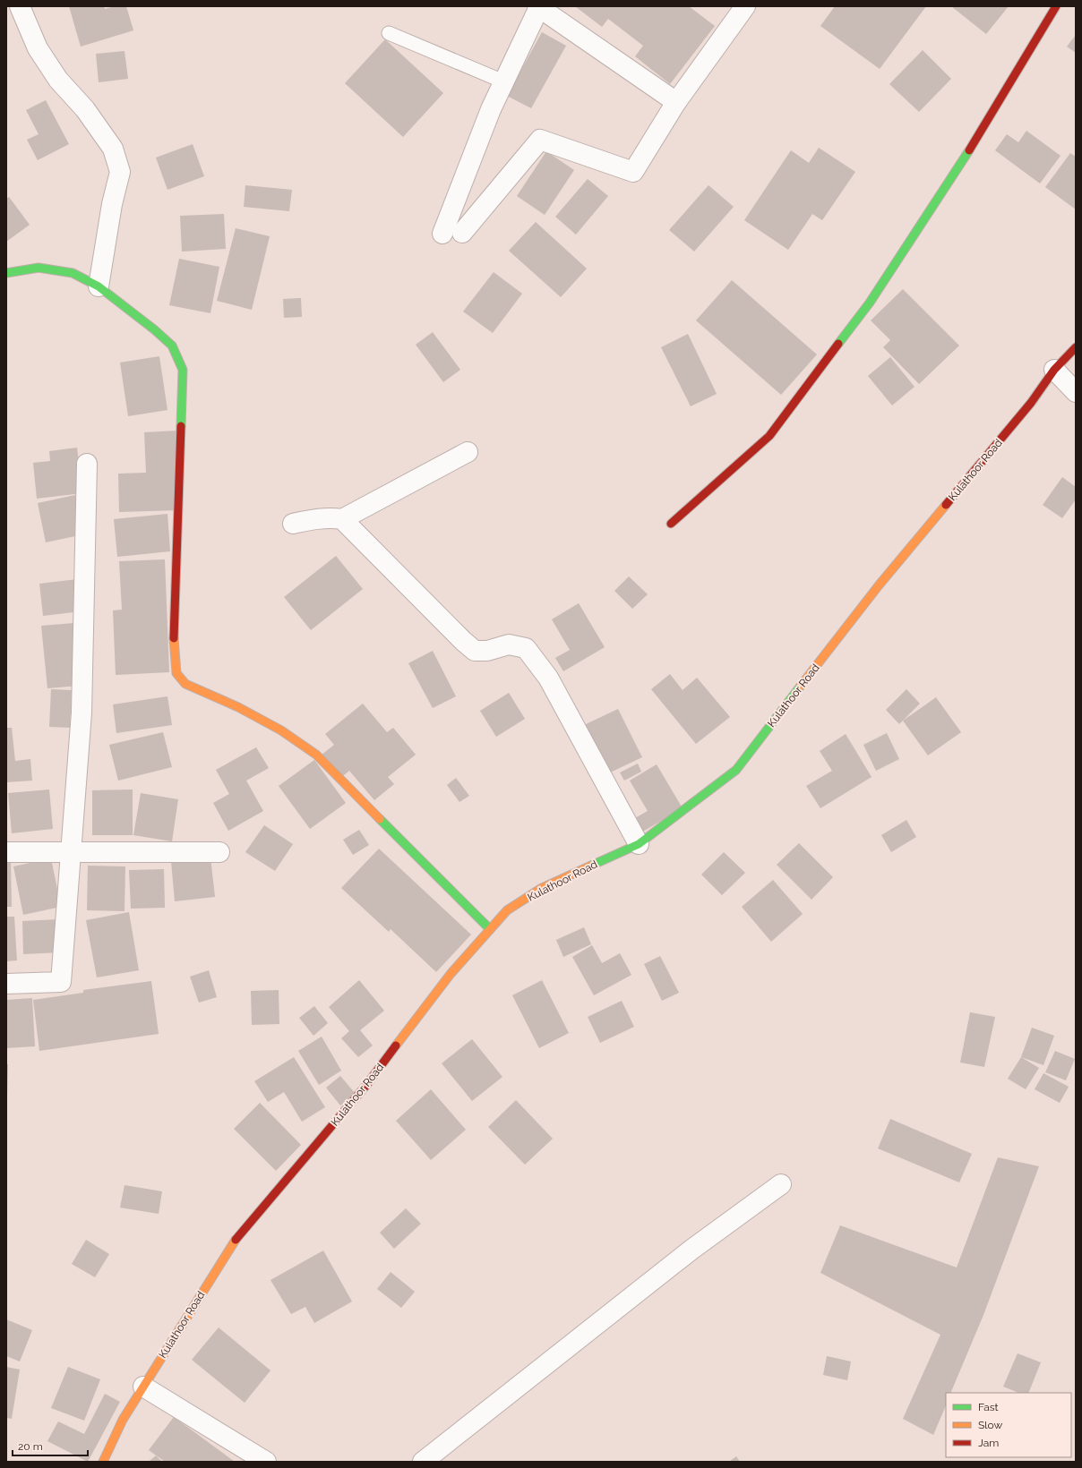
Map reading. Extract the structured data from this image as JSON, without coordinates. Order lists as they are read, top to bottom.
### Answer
{
  "streets": {
    "street": ["Kulathoor Road"]
  },
  "legend": ["Fast", "Slow", "Jam"],
  "scale_bar": "20 m"
}
